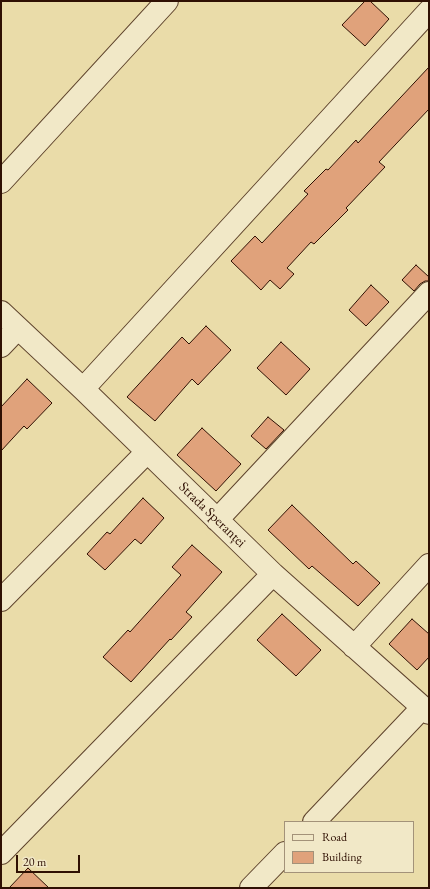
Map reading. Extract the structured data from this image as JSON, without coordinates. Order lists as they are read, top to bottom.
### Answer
{
  "streets": {
    "street": ["Strada Speranței"]
  },
  "legend": ["Road", "Building"],
  "scale_bar": "20 m"
}
